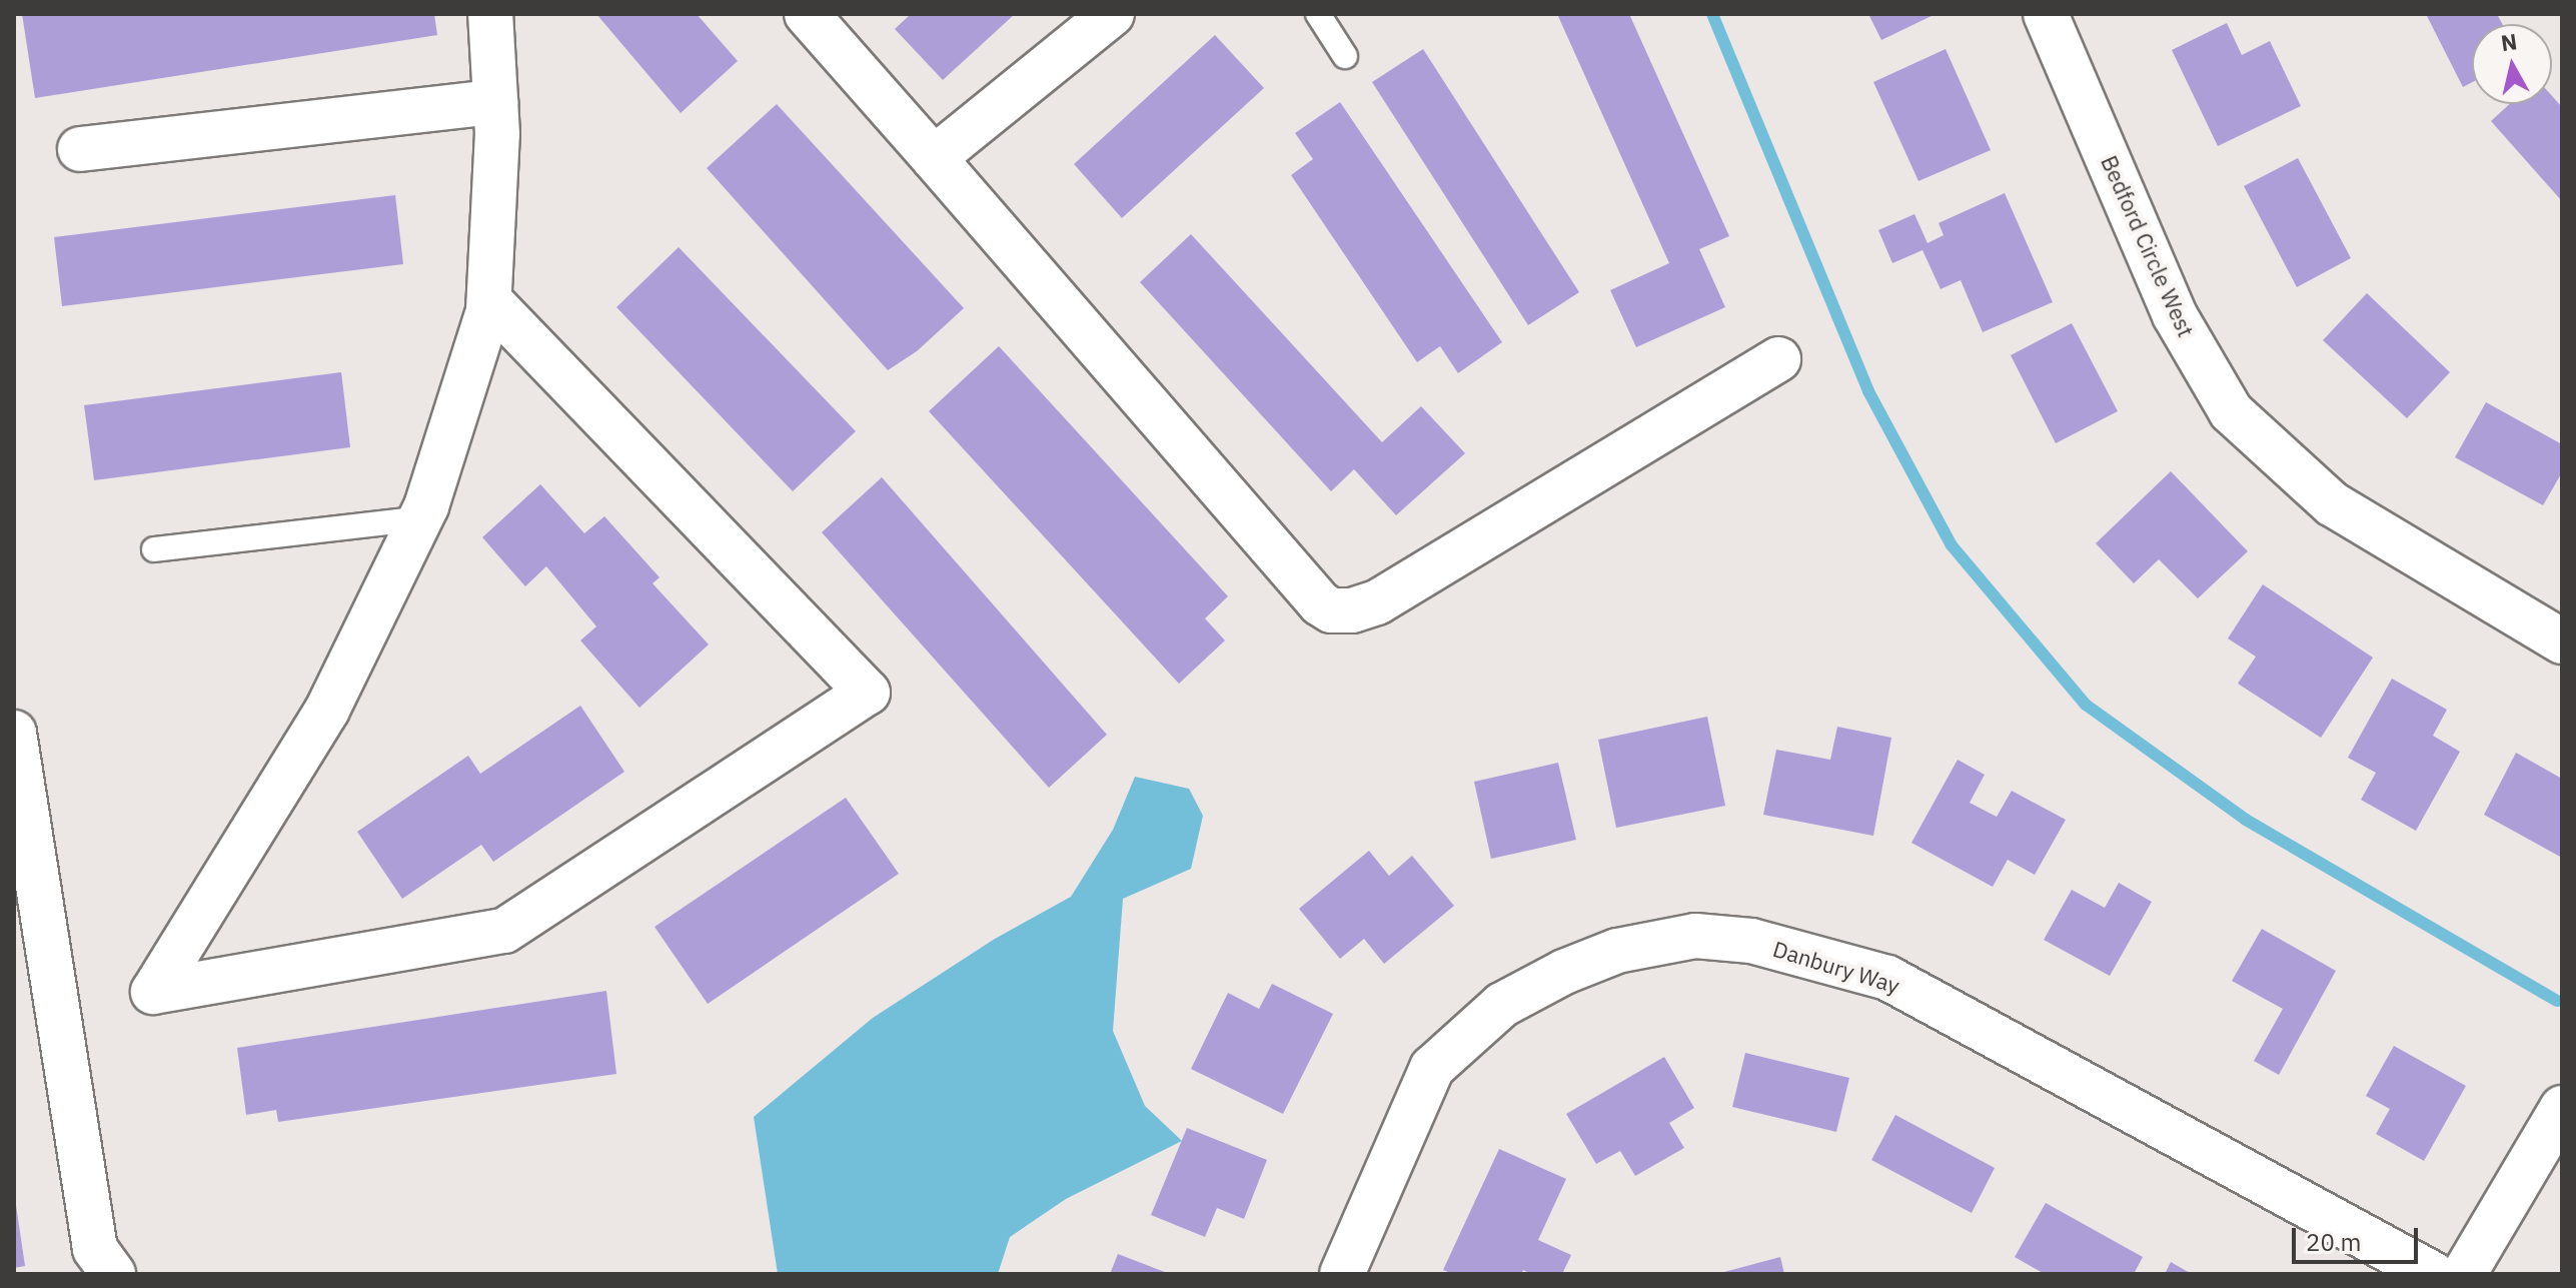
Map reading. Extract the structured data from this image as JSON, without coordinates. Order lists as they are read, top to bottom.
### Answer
{
  "streets": {
    "street": ["Bedford Circle West", "Danbury Way"]
  },
  "scale_bar": "20 m",
  "north": "top"
}
